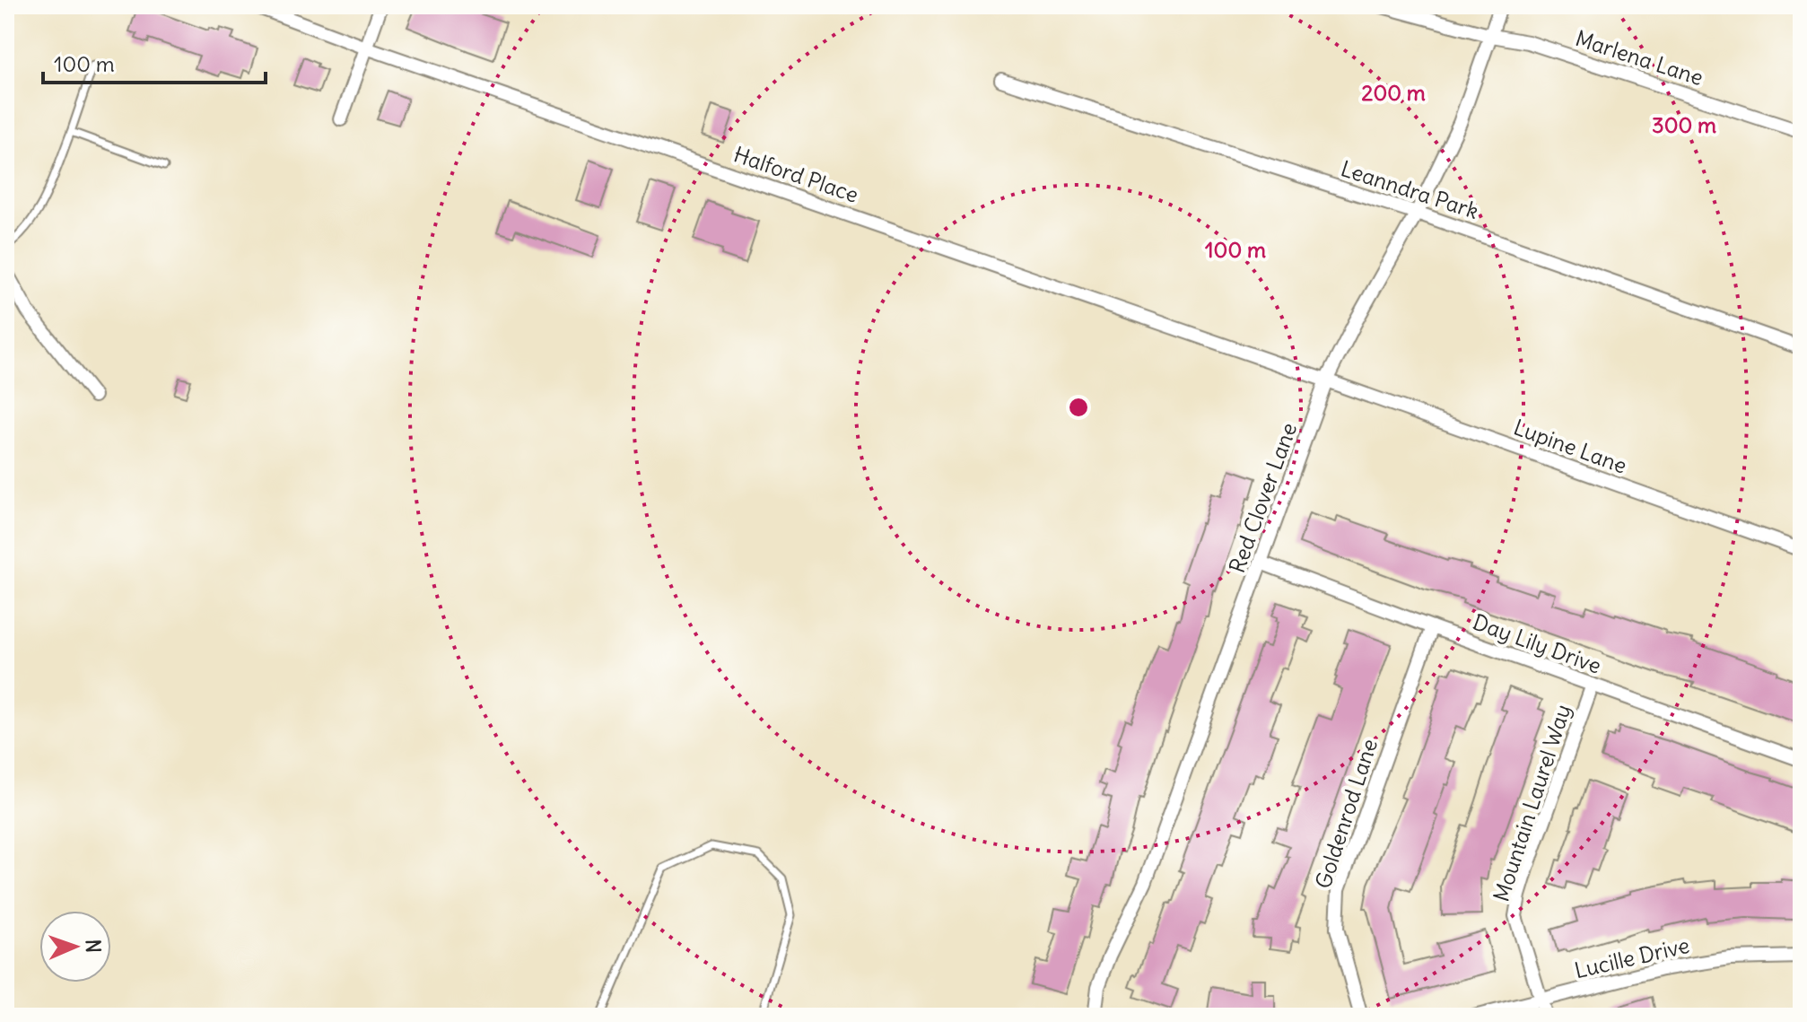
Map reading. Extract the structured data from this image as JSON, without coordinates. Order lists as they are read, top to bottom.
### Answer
{
  "streets": {
    "street": [
      "Marlena Lane",
      "Halford Place",
      "Leanndra Park",
      "Lupine Lane",
      "Red Clover Lane",
      "Day Lily Drive",
      "Mountain Laurel Way",
      "Goldenrod Lane",
      "Lucille Drive"
    ]
  },
  "crossings": [
    ["Marlena Lane", "Red Clover Lane"],
    ["Halford Place", "Lupine Lane"],
    ["Halford Place", "Red Clover Lane"],
    ["Leanndra Park", "Red Clover Lane"],
    ["Lupine Lane", "Red Clover Lane"],
    ["Red Clover Lane", "Day Lily Drive"],
    ["Day Lily Drive", "Mountain Laurel Way"],
    ["Day Lily Drive", "Goldenrod Lane"],
    ["Mountain Laurel Way", "Lucille Drive"]
  ],
  "scale_bar": "100 m",
  "north": "right",
  "rings": ["200 m", "300 m", "100 m"]
}
